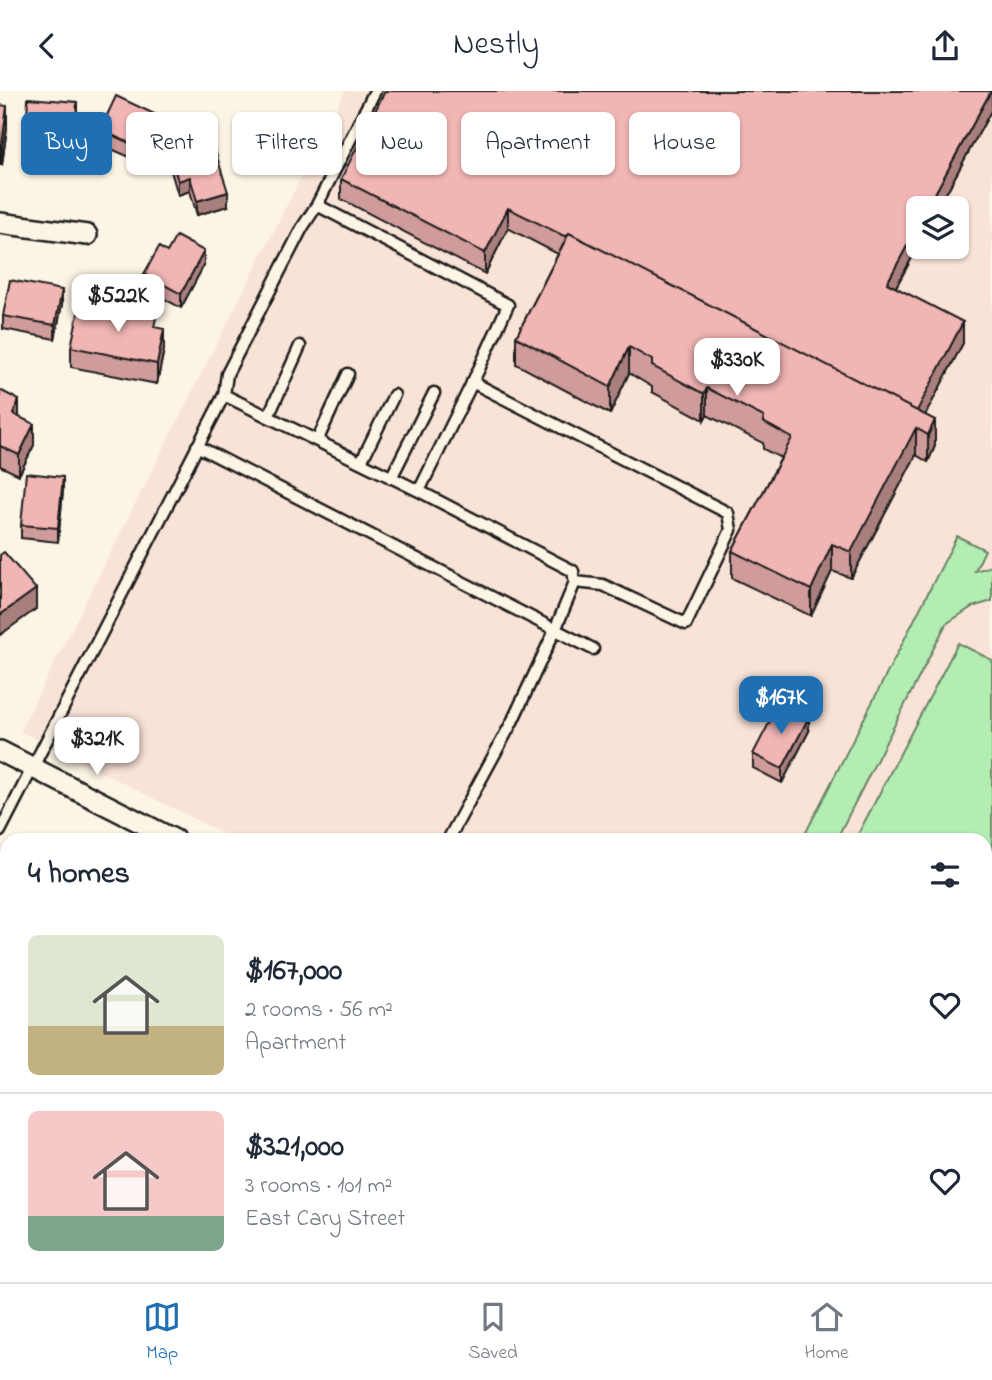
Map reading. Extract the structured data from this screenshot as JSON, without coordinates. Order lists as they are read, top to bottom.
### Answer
{
  "page": {
    "header": "Nestly",
    "chip": [
      "Buy",
      "Rent",
      "Filters",
      "New",
      "Apartment",
      "House"
    ],
    "price": [
      "$522K",
      "$330K",
      "$167K",
      "$321K"
    ],
    "heading": "4 homes",
    "list": [
      {
        "name": "$167,000",
        "note": "2 rooms · 56 m² · Apartment"
      },
      {
        "name": "$321,000",
        "note": "3 rooms · 101 m² · East Cary Street"
      }
    ],
    "tabs": ["Map", "Saved", "Home"]
  }
}
